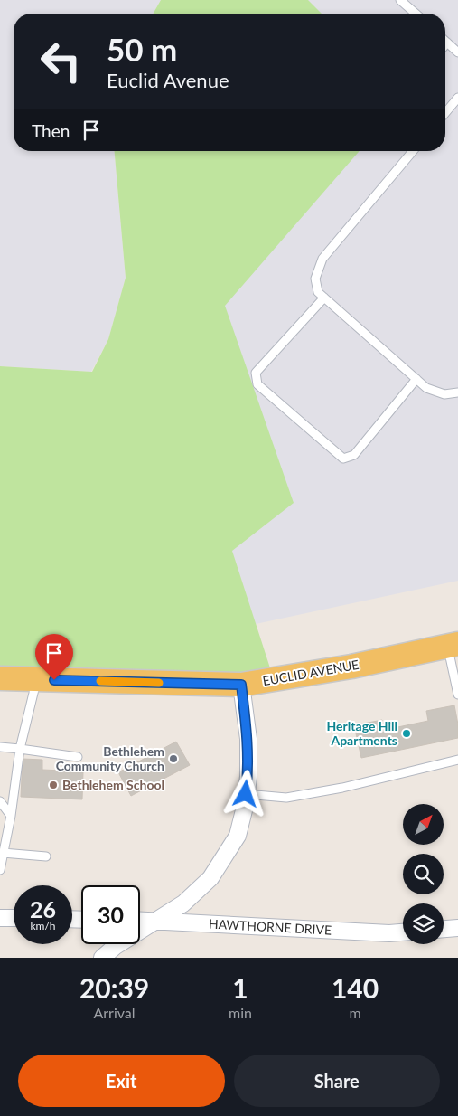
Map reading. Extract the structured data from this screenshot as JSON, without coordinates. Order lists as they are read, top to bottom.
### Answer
{
  "streets": {
    "main road": ["EUCLID AVENUE"],
    "street": ["HAWTHORNE DRIVE"]
  },
  "places": ["Heritage Hill Apartments", "Bethlehem Community Church", "Bethlehem School"],
  "north": "top right",
  "page": {
    "turn": ["50 m", "Euclid Avenue"],
    "then": "Then",
    "speed": "26 km/h",
    "limit": "30",
    "eta": [
      "20:39",
      "Arrival",
      "1",
      "min",
      "140",
      "m"
    ],
    "buttons": ["Exit", "Share"]
  }
}
